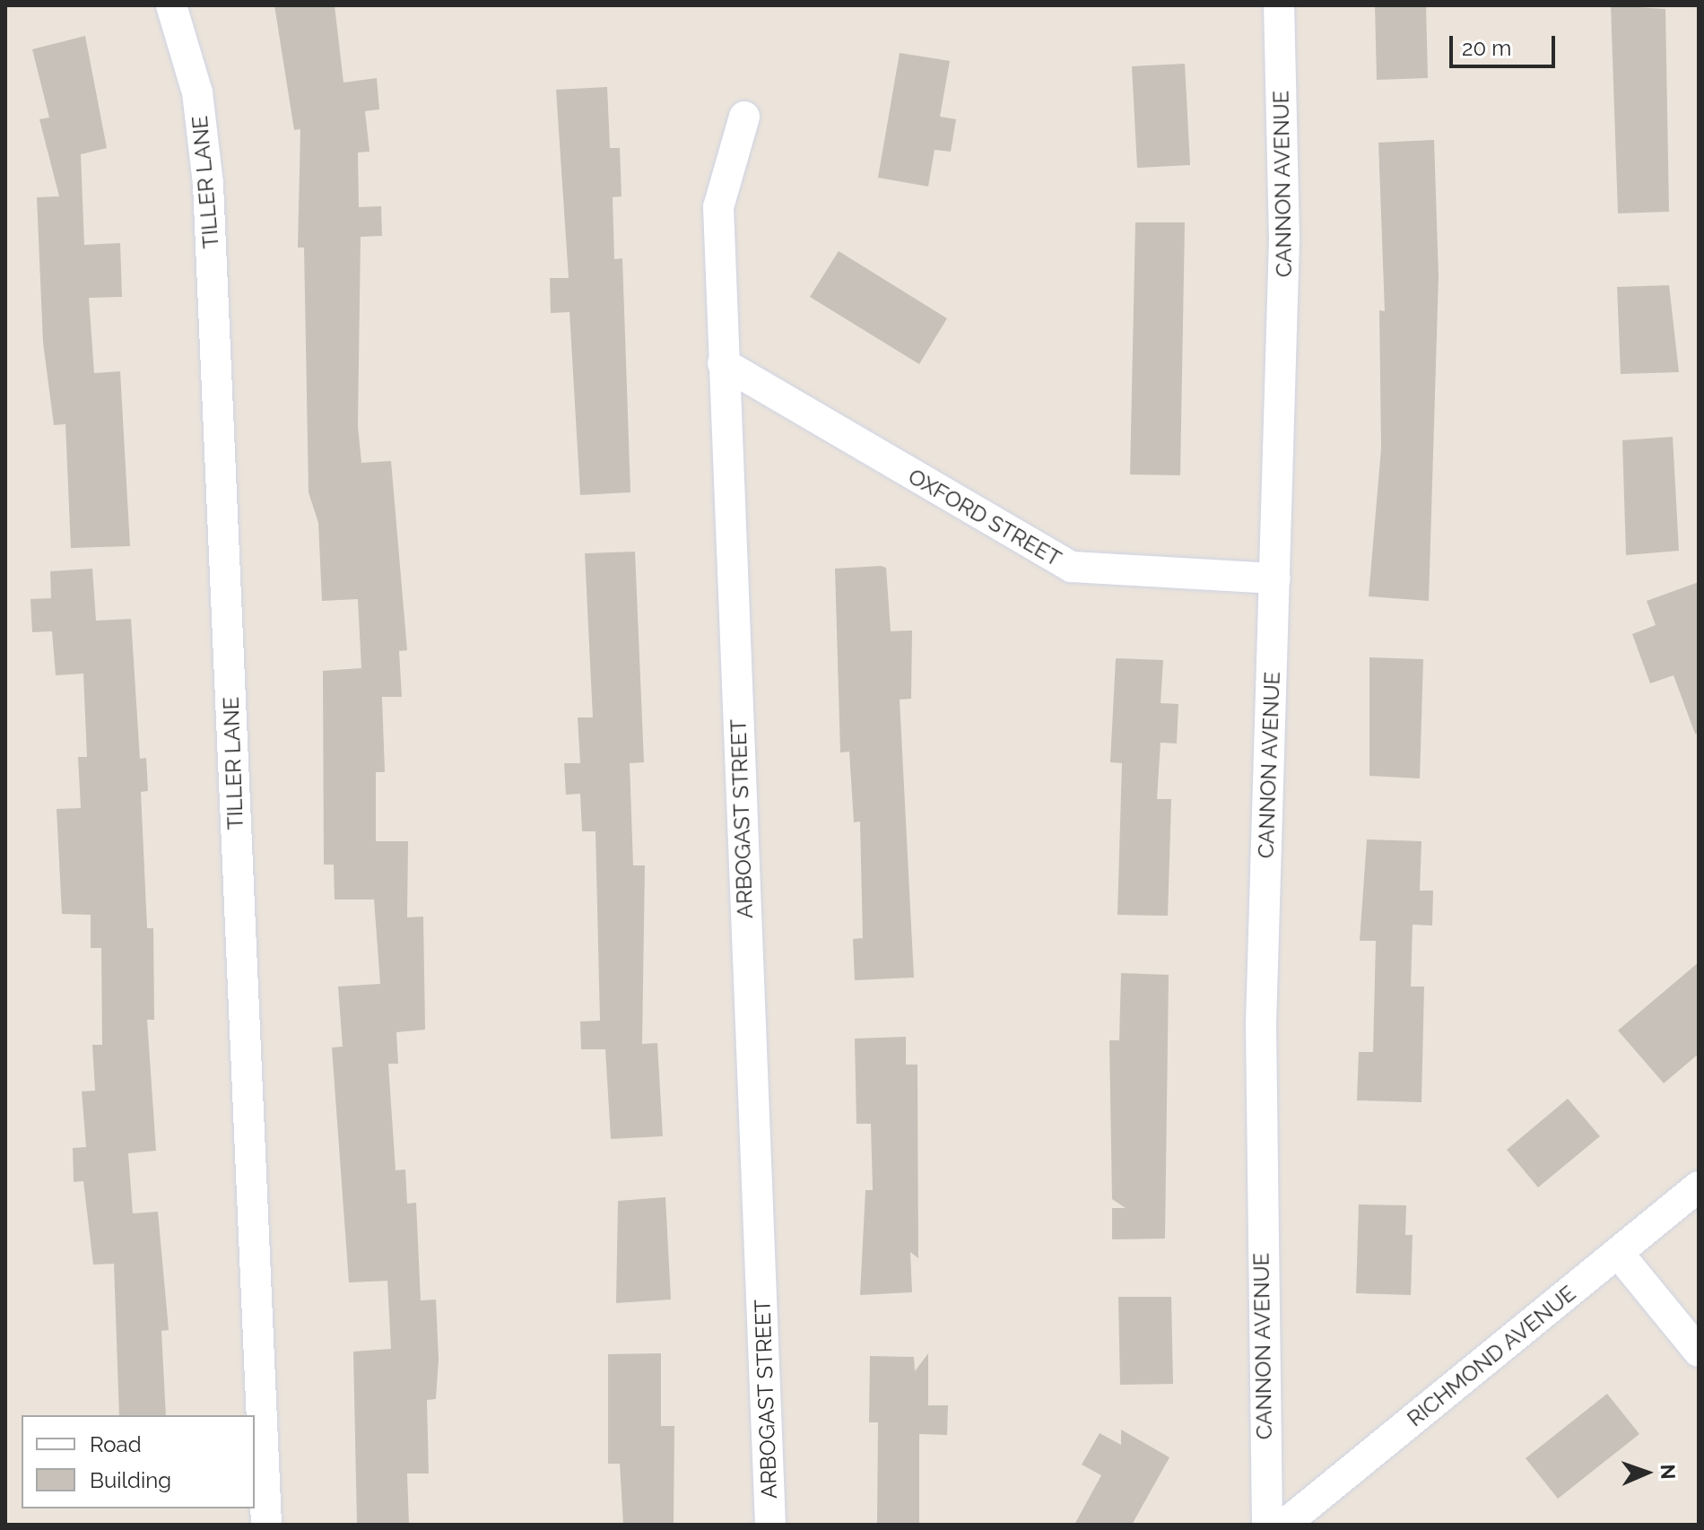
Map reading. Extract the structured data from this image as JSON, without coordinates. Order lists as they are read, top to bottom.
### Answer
{
  "streets": {
    "street": [
      "TILLER LANE",
      "CANNON AVENUE",
      "OXFORD STREET",
      "ARBOGAST STREET",
      "RICHMOND AVENUE"
    ]
  },
  "crossings": [
    ["CANNON AVENUE", "OXFORD STREET"],
    ["OXFORD STREET", "ARBOGAST STREET"]
  ],
  "legend": ["Road", "Building"],
  "scale_bar": "20 m",
  "north": "right"
}
